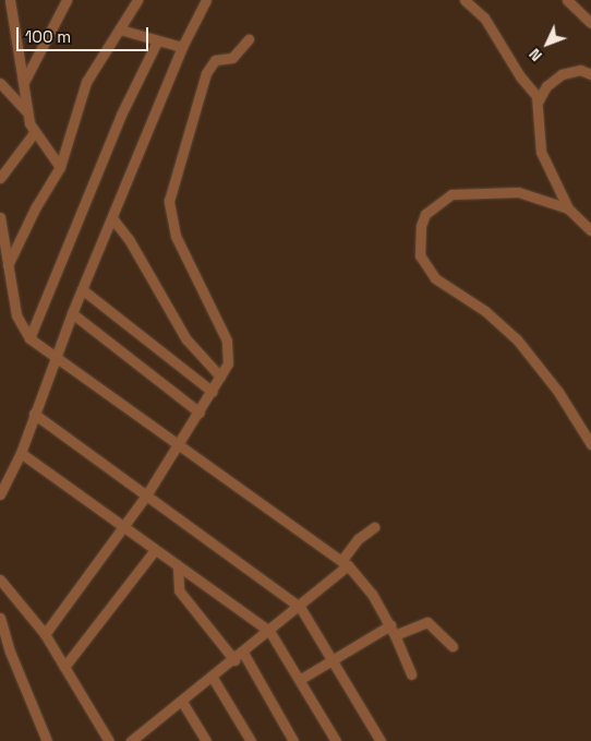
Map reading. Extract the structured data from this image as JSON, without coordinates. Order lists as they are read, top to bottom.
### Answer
{
  "scale_bar": "100 m",
  "north": "bottom left"
}
